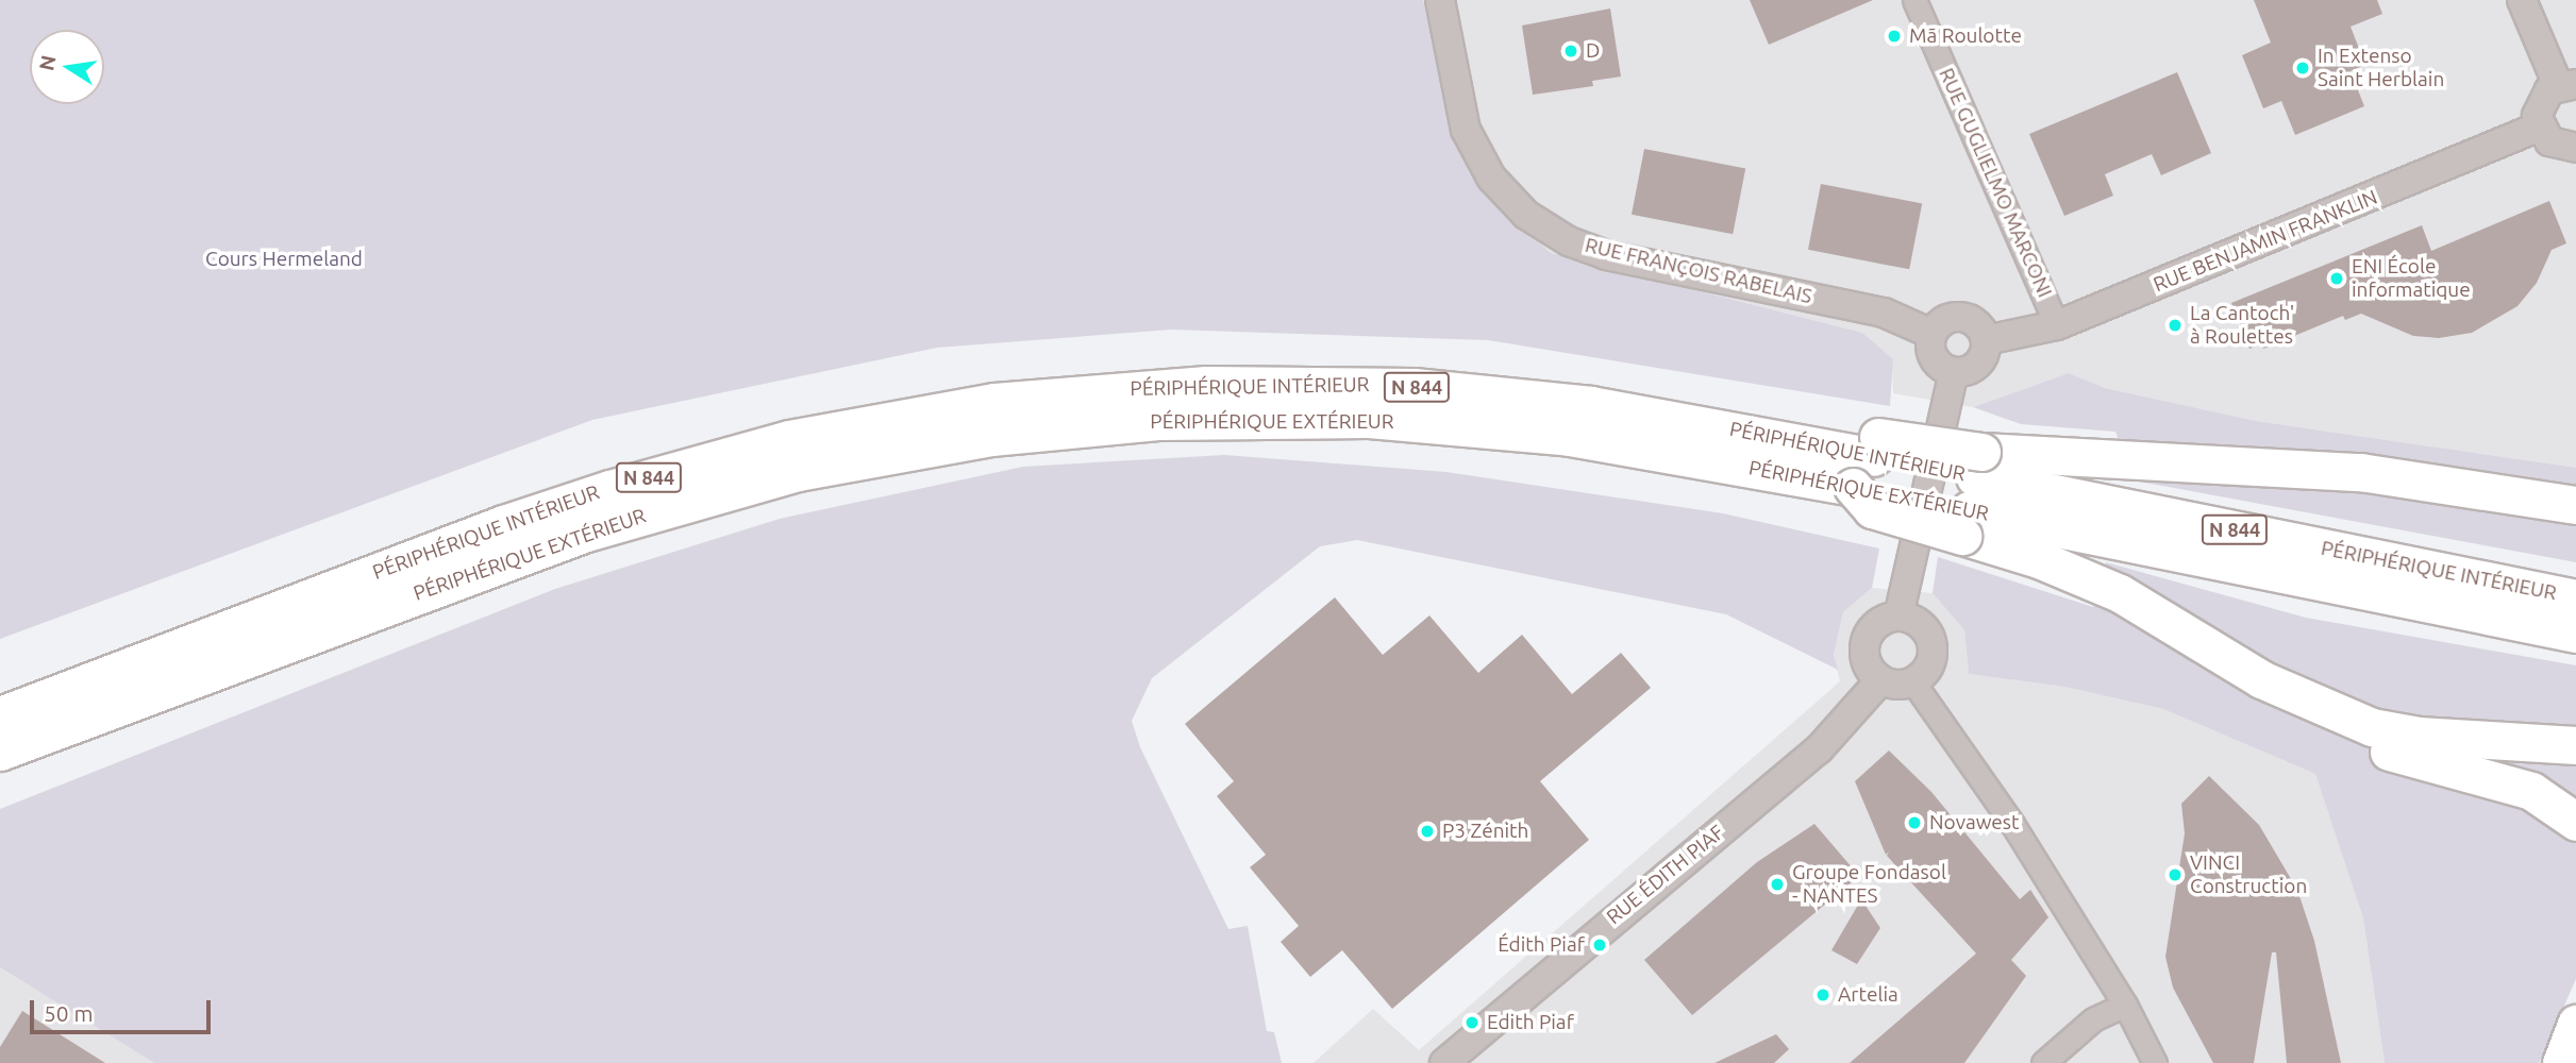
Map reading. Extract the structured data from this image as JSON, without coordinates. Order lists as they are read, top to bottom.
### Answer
{
  "streets": {
    "highway": ["PÉRIPHÉRIQUE INTÉRIEUR", "N 844", "PÉRIPHÉRIQUE EXTÉRIEUR"],
    "street": [
      "RUE GUGLIELMO MARCONI",
      "RUE BENJAMIN FRANKLIN",
      "RUE FRANÇOIS RABELAIS",
      "RUE ÉDITH PIAF"
    ]
  },
  "crossings": [
    ["RUE GUGLIELMO MARCONI", "RUE BENJAMIN FRANKLIN"],
    ["RUE BENJAMIN FRANKLIN", "RUE FRANÇOIS RABELAIS"],
    ["PÉRIPHÉRIQUE INTÉRIEUR", "N 844"],
    ["PÉRIPHÉRIQUE INTÉRIEUR", "PÉRIPHÉRIQUE EXTÉRIEUR"]
  ],
  "parks": ["Cours Hermeland"],
  "places": [
    "Mã Roulotte",
    "D",
    "In Extenso Saint Herblain",
    "ENI École informatique",
    "La Cantoch' à Roulettes",
    "Novawest",
    "P3 Zénith",
    "VINCI Construction",
    "Groupe Fondasol - NANTES",
    "Édith Piaf",
    "Artelia",
    "Edith Piaf"
  ],
  "scale_bar": "50 m",
  "north": "left"
}
